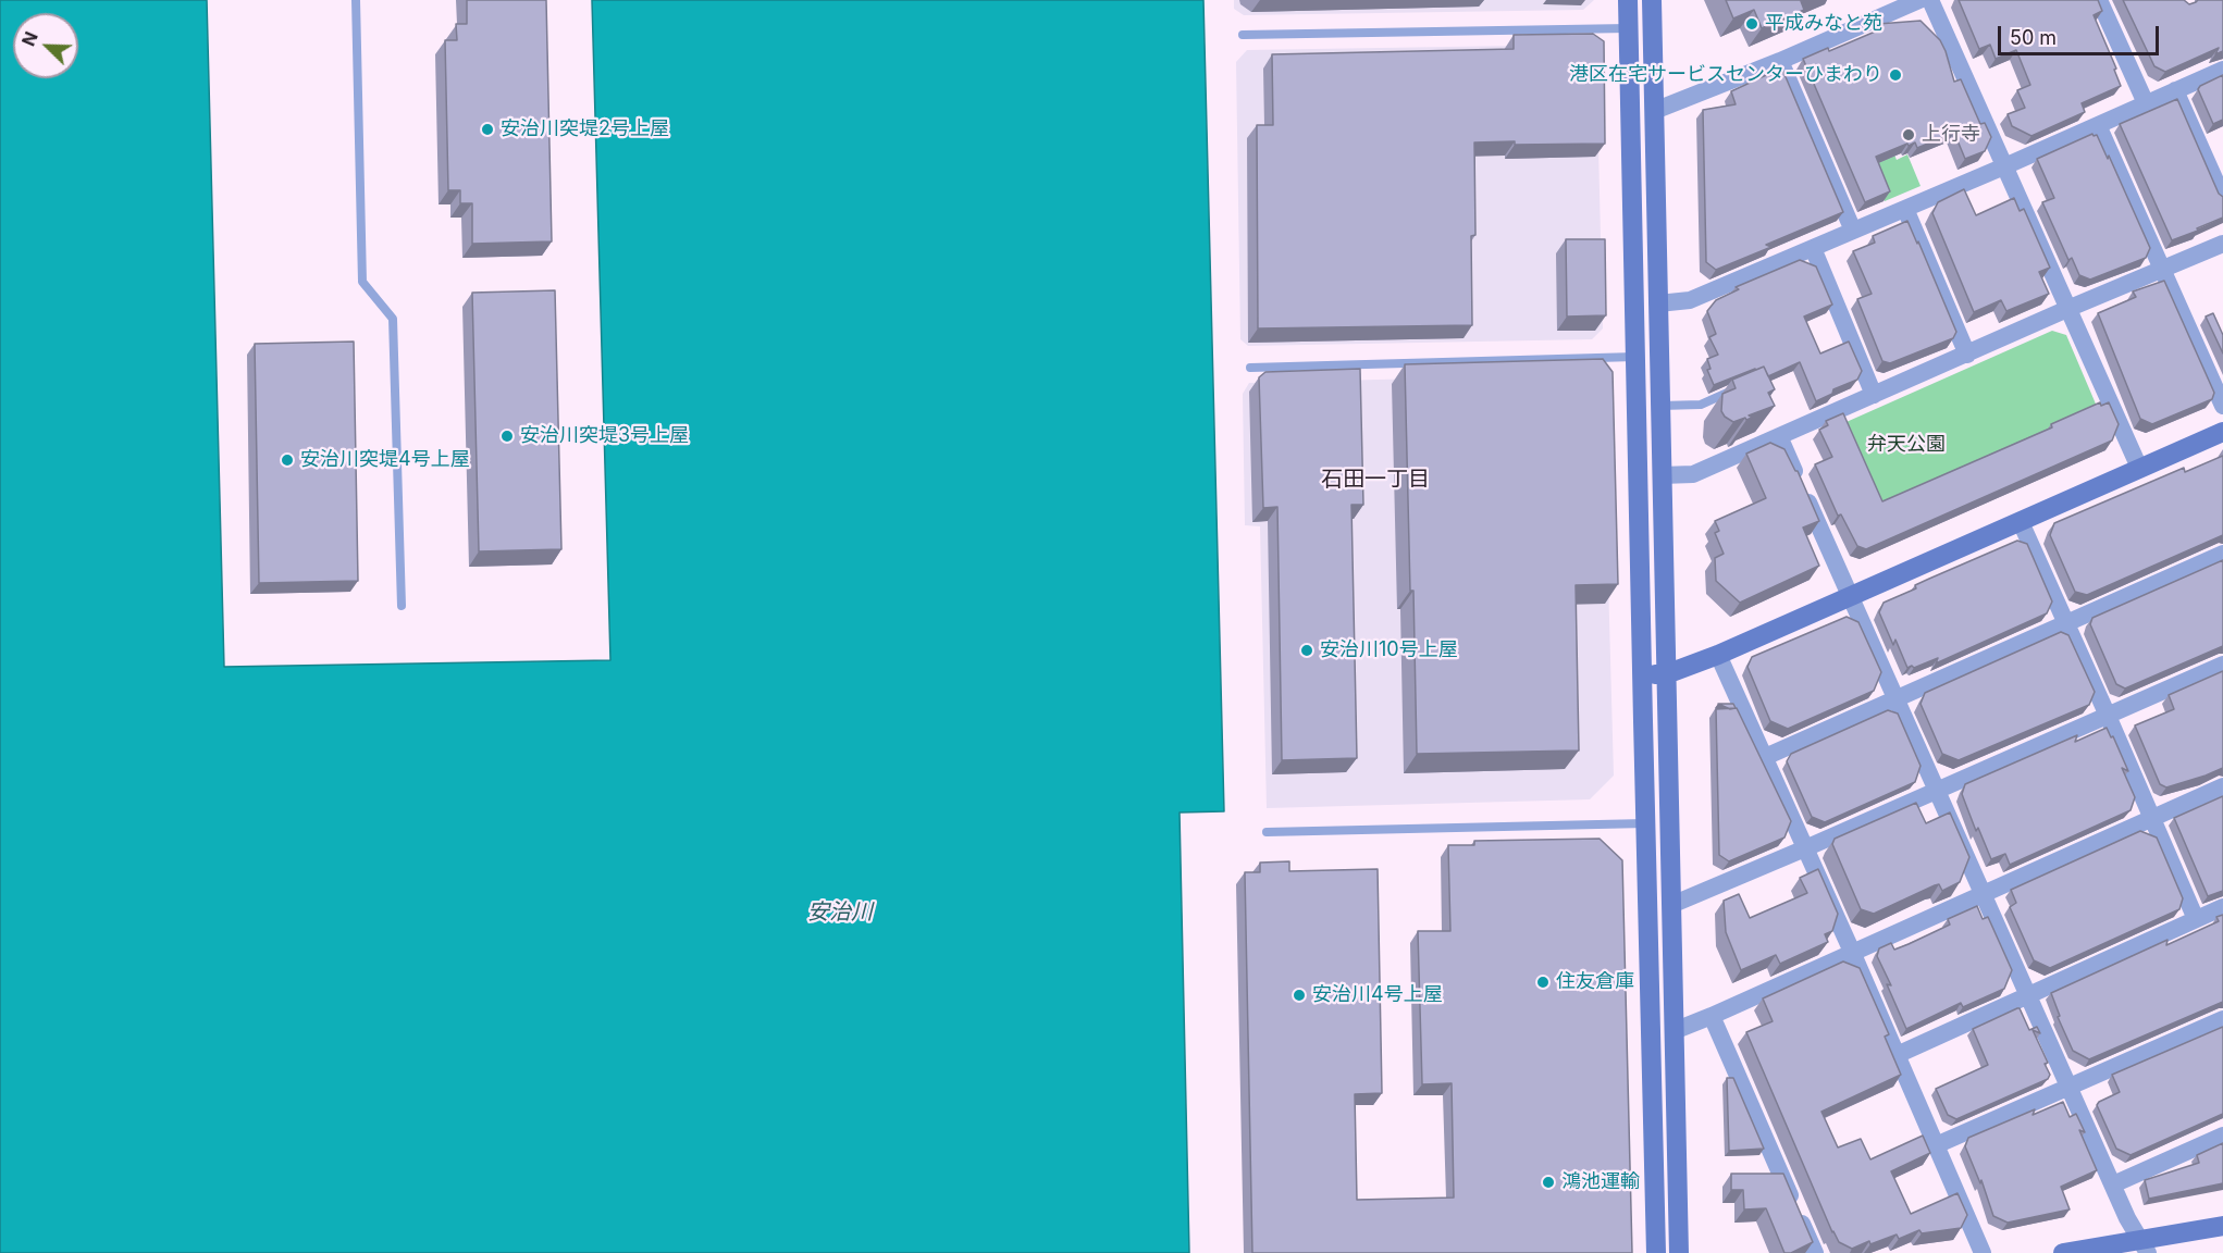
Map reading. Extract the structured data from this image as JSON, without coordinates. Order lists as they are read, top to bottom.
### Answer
{
  "districts": ["石田一丁目"],
  "water": ["安治川"],
  "parks": ["弁天公園"],
  "places": [
    "平成みなと苑",
    "港区在宅サービスセンターひまわり",
    "安治川突堤2号上屋",
    "上行寺",
    "安治川突堤3号上屋",
    "安治川突堤4号上屋",
    "安治川10号上屋",
    "住友倉庫",
    "安治川4号上屋",
    "鴻池運輸"
  ],
  "scale_bar": "50 m",
  "north": "top left"
}
